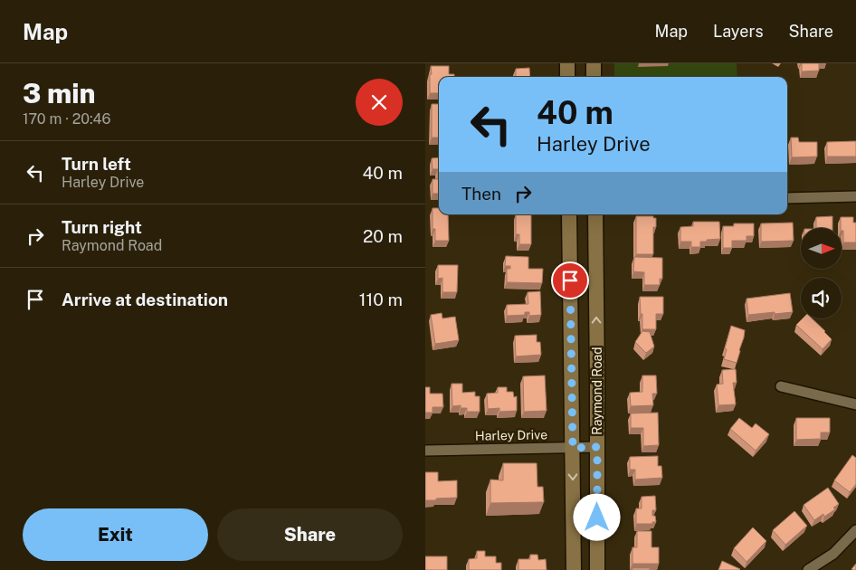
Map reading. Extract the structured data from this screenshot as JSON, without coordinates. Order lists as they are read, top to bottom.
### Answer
{
  "streets": {
    "main road": ["Raymond Road"],
    "street": ["Harley Drive"]
  },
  "crossings": [
    ["Raymond Road", "Harley Drive"]
  ],
  "north": "right",
  "page": {
    "header": "Map",
    "nav": ["Map", "Layers", "Share"],
    "heading": ["3 min", "170 m · 20:46"],
    "turn": ["40 m", "Harley Drive"],
    "list": [
      {
        "name": "Turn left",
        "note": "Harley Drive",
        "value": "40 m"
      },
      {
        "name": "Turn right",
        "note": "Raymond Road",
        "value": "20 m"
      },
      {
        "name": "Arrive at destination",
        "value": "110 m"
      }
    ],
    "then": "Then",
    "buttons": ["Exit", "Share"]
  }
}
